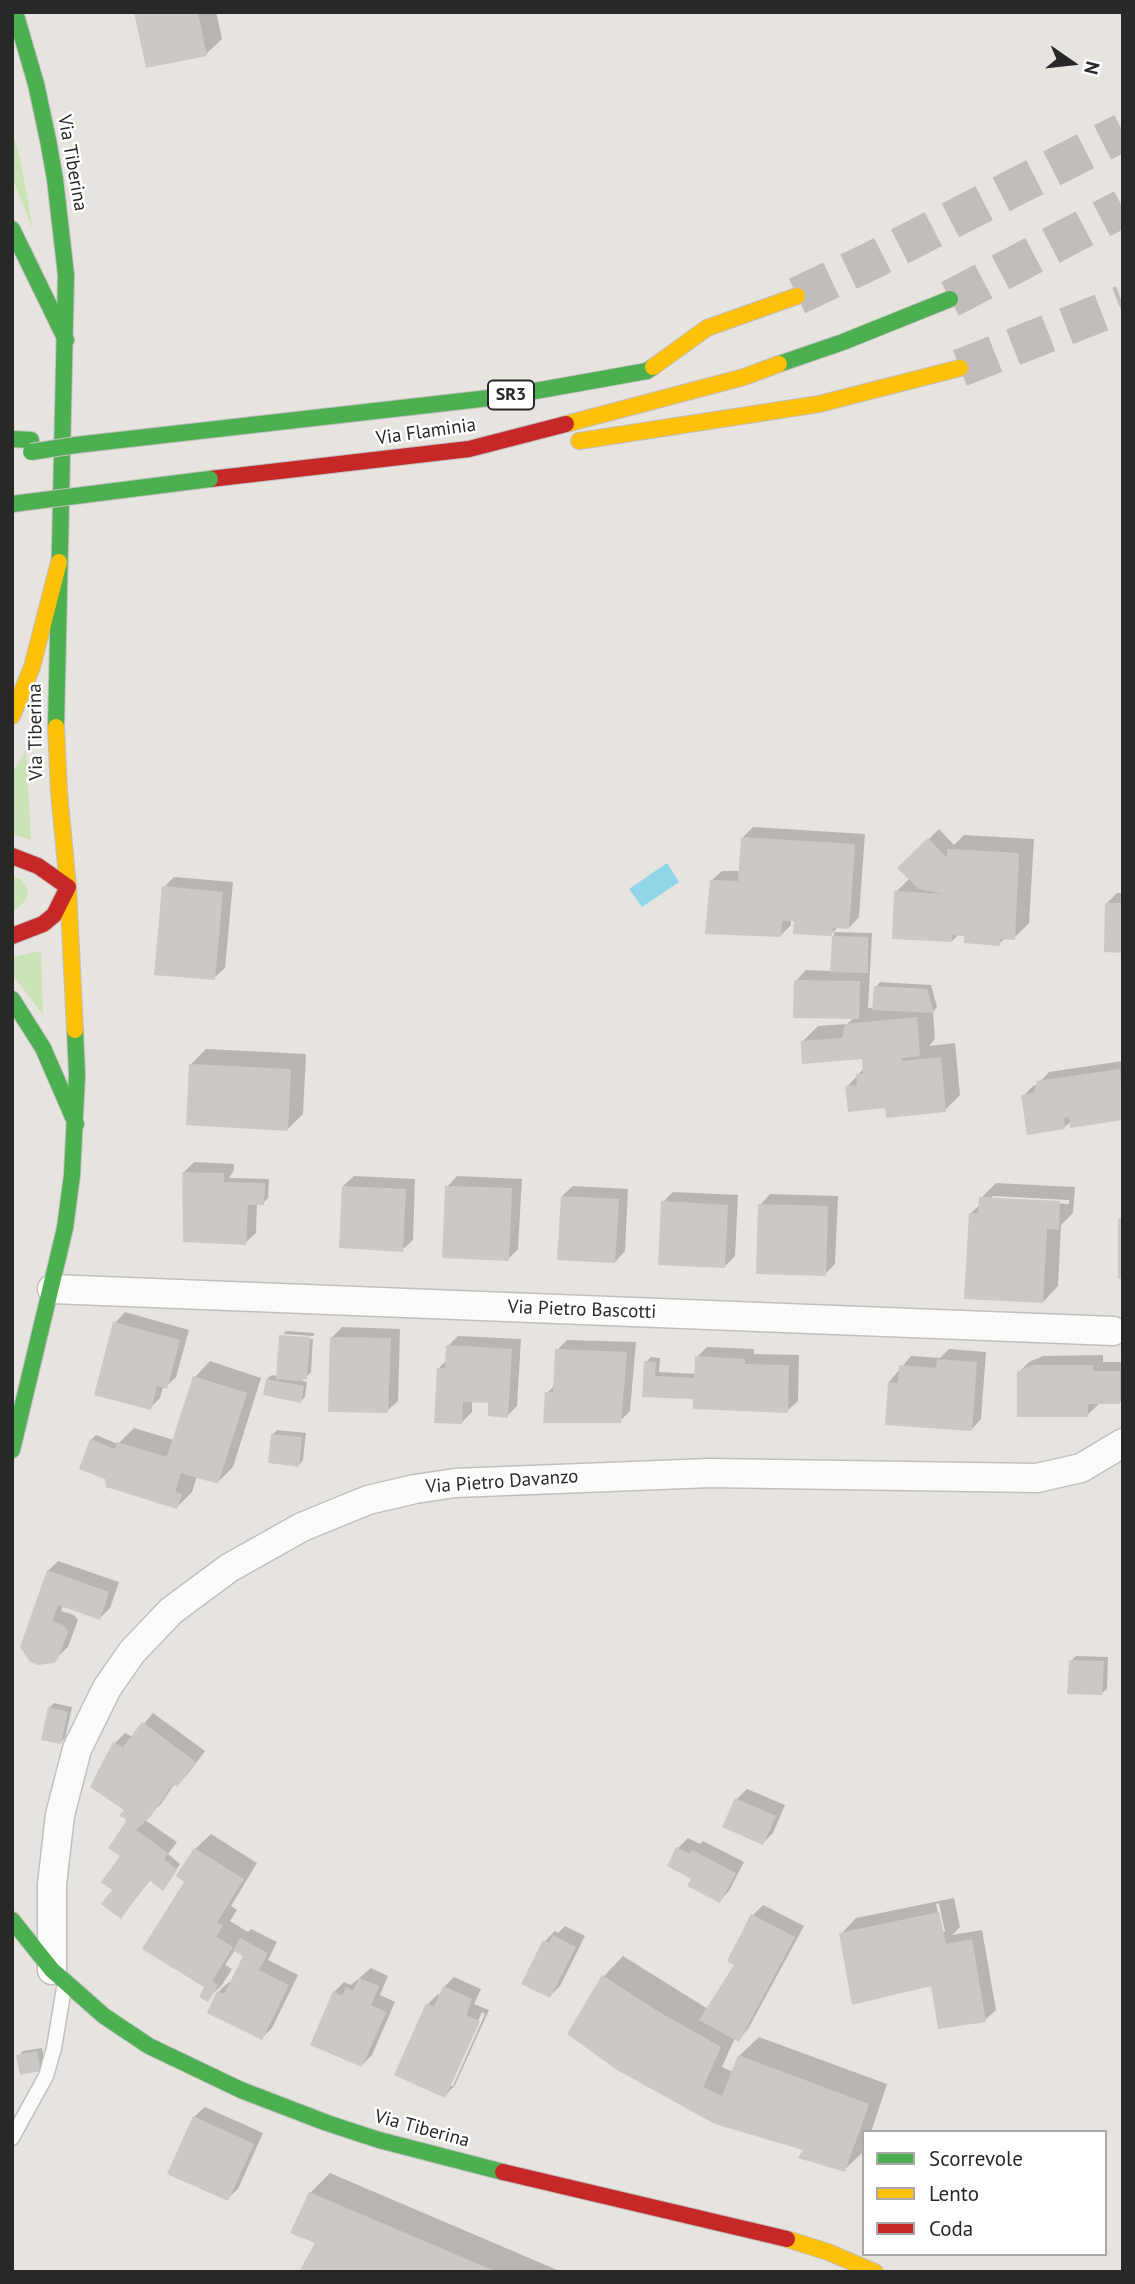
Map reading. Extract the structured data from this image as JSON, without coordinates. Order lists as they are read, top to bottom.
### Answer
{
  "streets": {
    "main road": ["Via Tiberina", "SR3", "Via Flaminia"],
    "street": ["Via Pietro Bascotti", "Via Pietro Davanzo"]
  },
  "crossings": [
    ["Via Tiberina", "Via Pietro Bascotti"],
    ["Via Tiberina", "Via Pietro Davanzo"]
  ],
  "legend": ["Scorrevole", "Lento", "Coda"],
  "north": "right"
}
